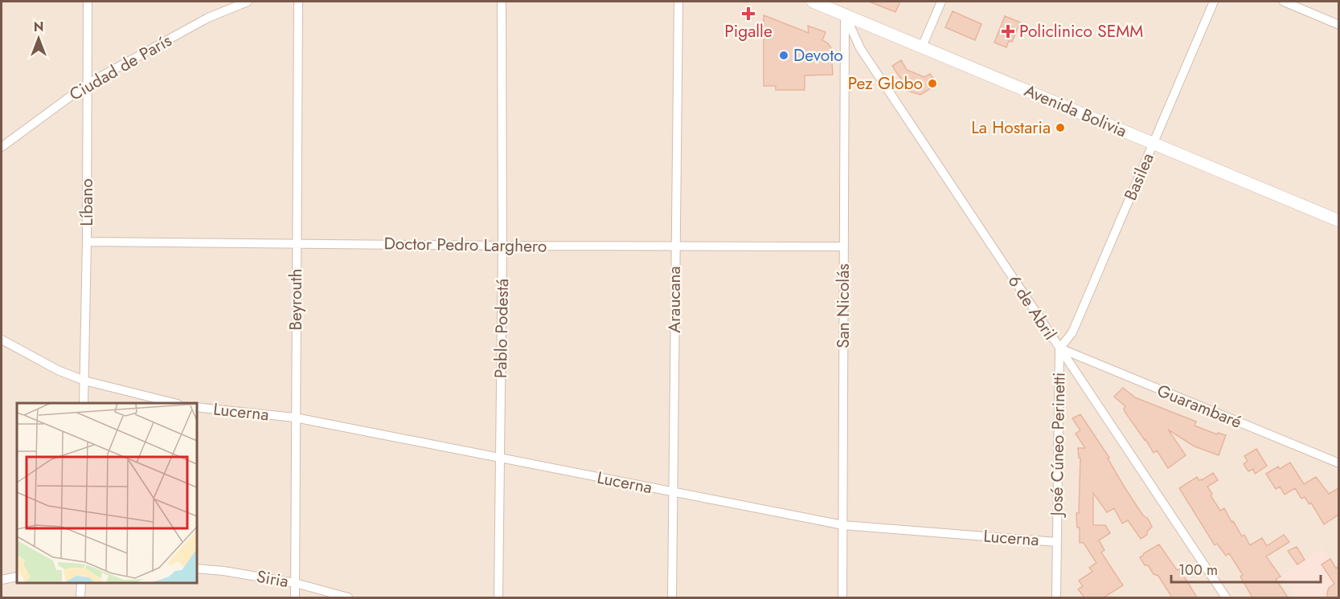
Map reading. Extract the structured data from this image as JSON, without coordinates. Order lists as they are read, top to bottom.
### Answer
{
  "streets": {
    "street": [
      "Ciudad de París",
      "Avenida Bolivia",
      "Basilea",
      "Líbano",
      "Doctor Pedro Larghero",
      "Beyrouth",
      "Araucana",
      "San Nicolás",
      "6 de Abril",
      "Pablo Podestá",
      "Guarambaré",
      "Lucerna",
      "José Cúneo Perinetti",
      "Siria"
    ]
  },
  "crossings": [
    ["Ciudad de París", "Líbano"],
    ["Avenida Bolivia", "Basilea"],
    ["Avenida Bolivia", "San Nicolás"],
    ["Avenida Bolivia", "6 de Abril"],
    ["Basilea", "6 de Abril"],
    ["Basilea", "Guarambaré"],
    ["Basilea", "José Cúneo Perinetti"],
    ["Líbano", "Doctor Pedro Larghero"],
    ["Doctor Pedro Larghero", "Beyrouth"],
    ["Doctor Pedro Larghero", "Araucana"],
    ["Doctor Pedro Larghero", "San Nicolás"],
    ["Doctor Pedro Larghero", "Pablo Podestá"],
    ["Beyrouth", "Lucerna"],
    ["Beyrouth", "Siria"],
    ["Araucana", "Lucerna"],
    ["San Nicolás", "6 de Abril"],
    ["San Nicolás", "Lucerna"],
    ["6 de Abril", "Guarambaré"],
    ["6 de Abril", "José Cúneo Perinetti"],
    ["Pablo Podestá", "Lucerna"],
    ["Guarambaré", "José Cúneo Perinetti"],
    ["Lucerna", "José Cúneo Perinetti"]
  ],
  "places": {
    "health": ["Pigalle", "Policlinico SEMM"],
    "other": ["Devoto", "Pez Globo", "La Hostaria"]
  },
  "scale_bar": "100 m",
  "north": "top"
}
